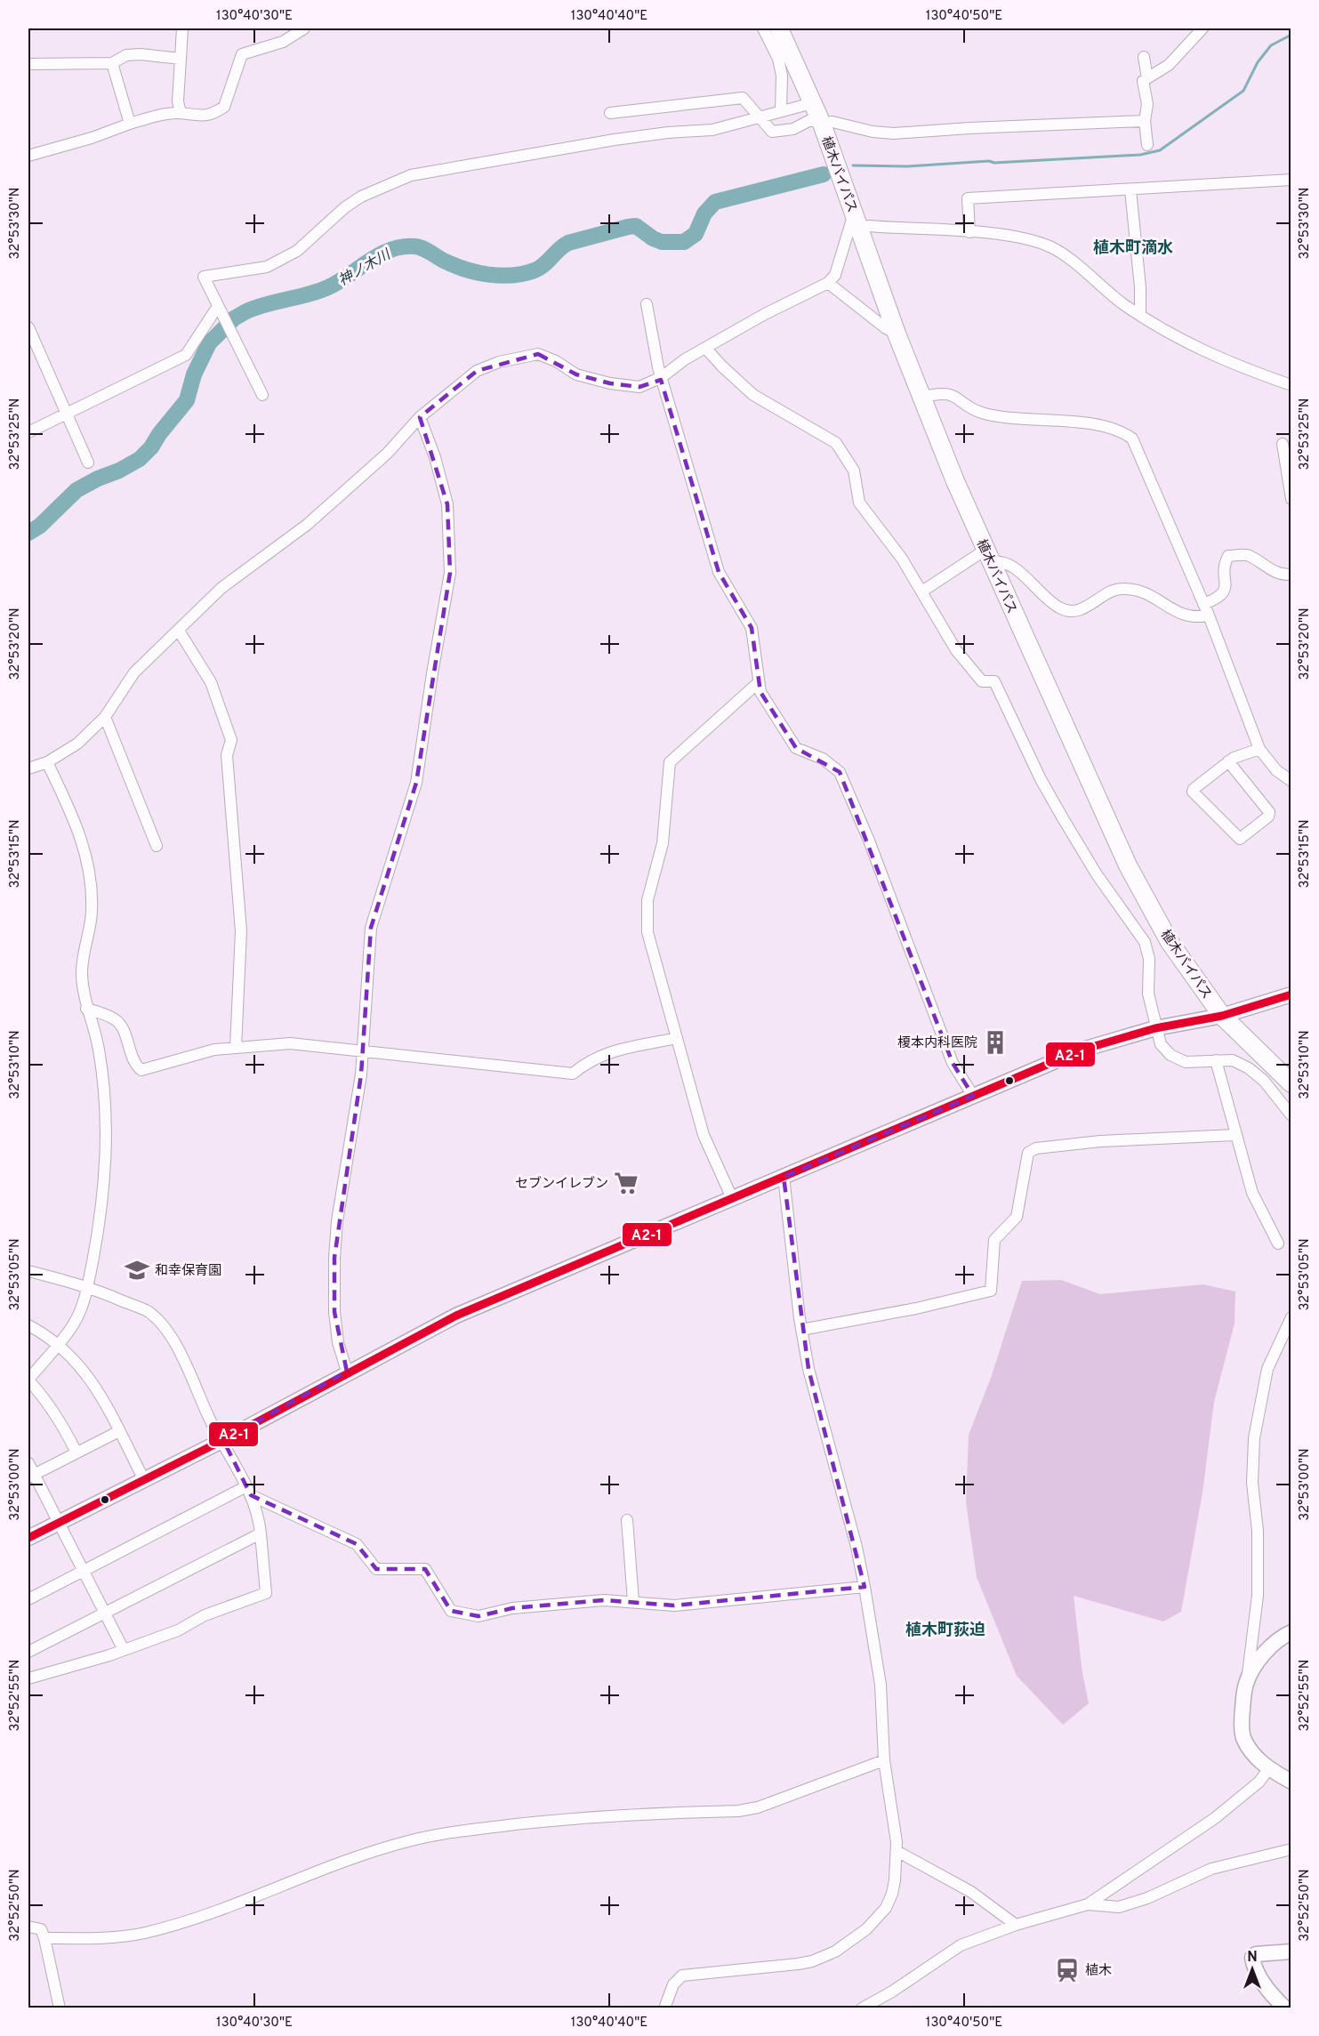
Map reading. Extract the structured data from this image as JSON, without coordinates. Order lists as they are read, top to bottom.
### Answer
{
  "streets": {
    "highway": ["植木バイパス"]
  },
  "districts": ["植木町滴水", "植木町荻迫"],
  "water": ["神ノ木川"],
  "places": {
    "building": ["榎本内科医院"],
    "supermarket": ["セブンイレブン"],
    "school or university": ["和幸保育園"],
    "station": ["植木"]
  },
  "lines": ["transit line A2-1"],
  "north": "top",
  "coordinates": [
    "130°40'30\"E",
    "130°40'40\"E",
    "130°40'50\"E",
    "32°53'30\"N",
    "32°53'25\"N",
    "32°53'20\"N",
    "32°53'15\"N",
    "32°53'10\"N",
    "32°53'05\"N",
    "32°53'00\"N",
    "32°52'55\"N",
    "32°52'50\"N"
  ]
}
